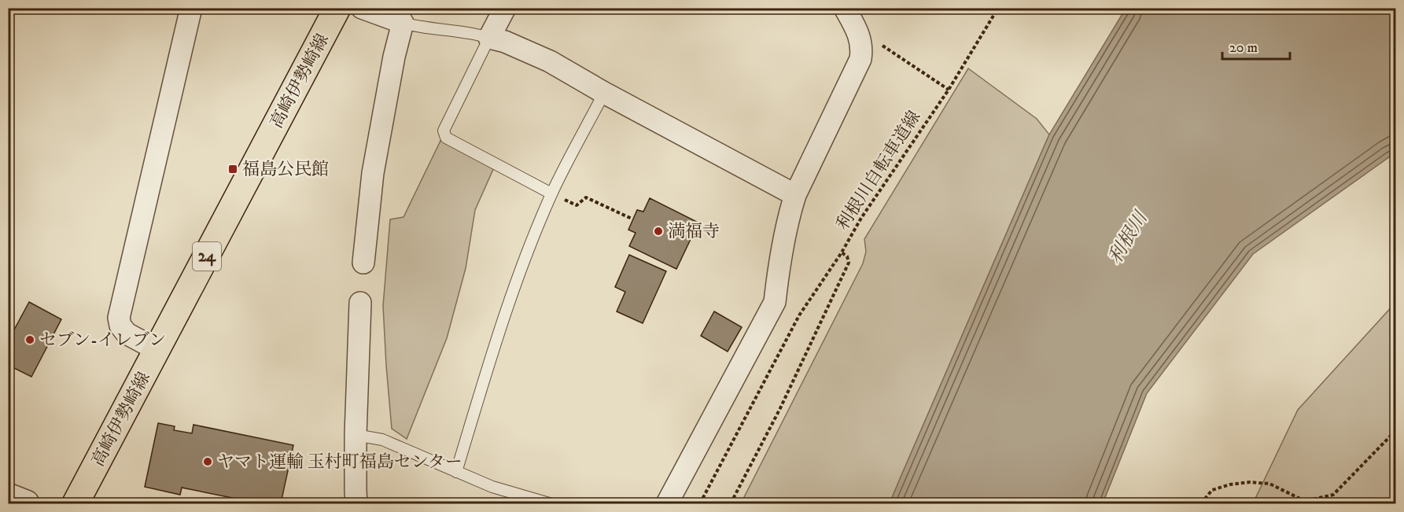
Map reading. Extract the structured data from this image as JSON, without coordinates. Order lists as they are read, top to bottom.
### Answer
{
  "streets": {
    "main road": ["高崎伊勢崎線", "24"],
    "path": ["利根川自転車道線"]
  },
  "water": ["利根川"],
  "places": {
    "transit": ["福島公民館"],
    "other": ["満福寺", "セブン-イレブン", "ヤマト運輸 玉村町福島センター"]
  },
  "scale_bar": "20 m"
}
